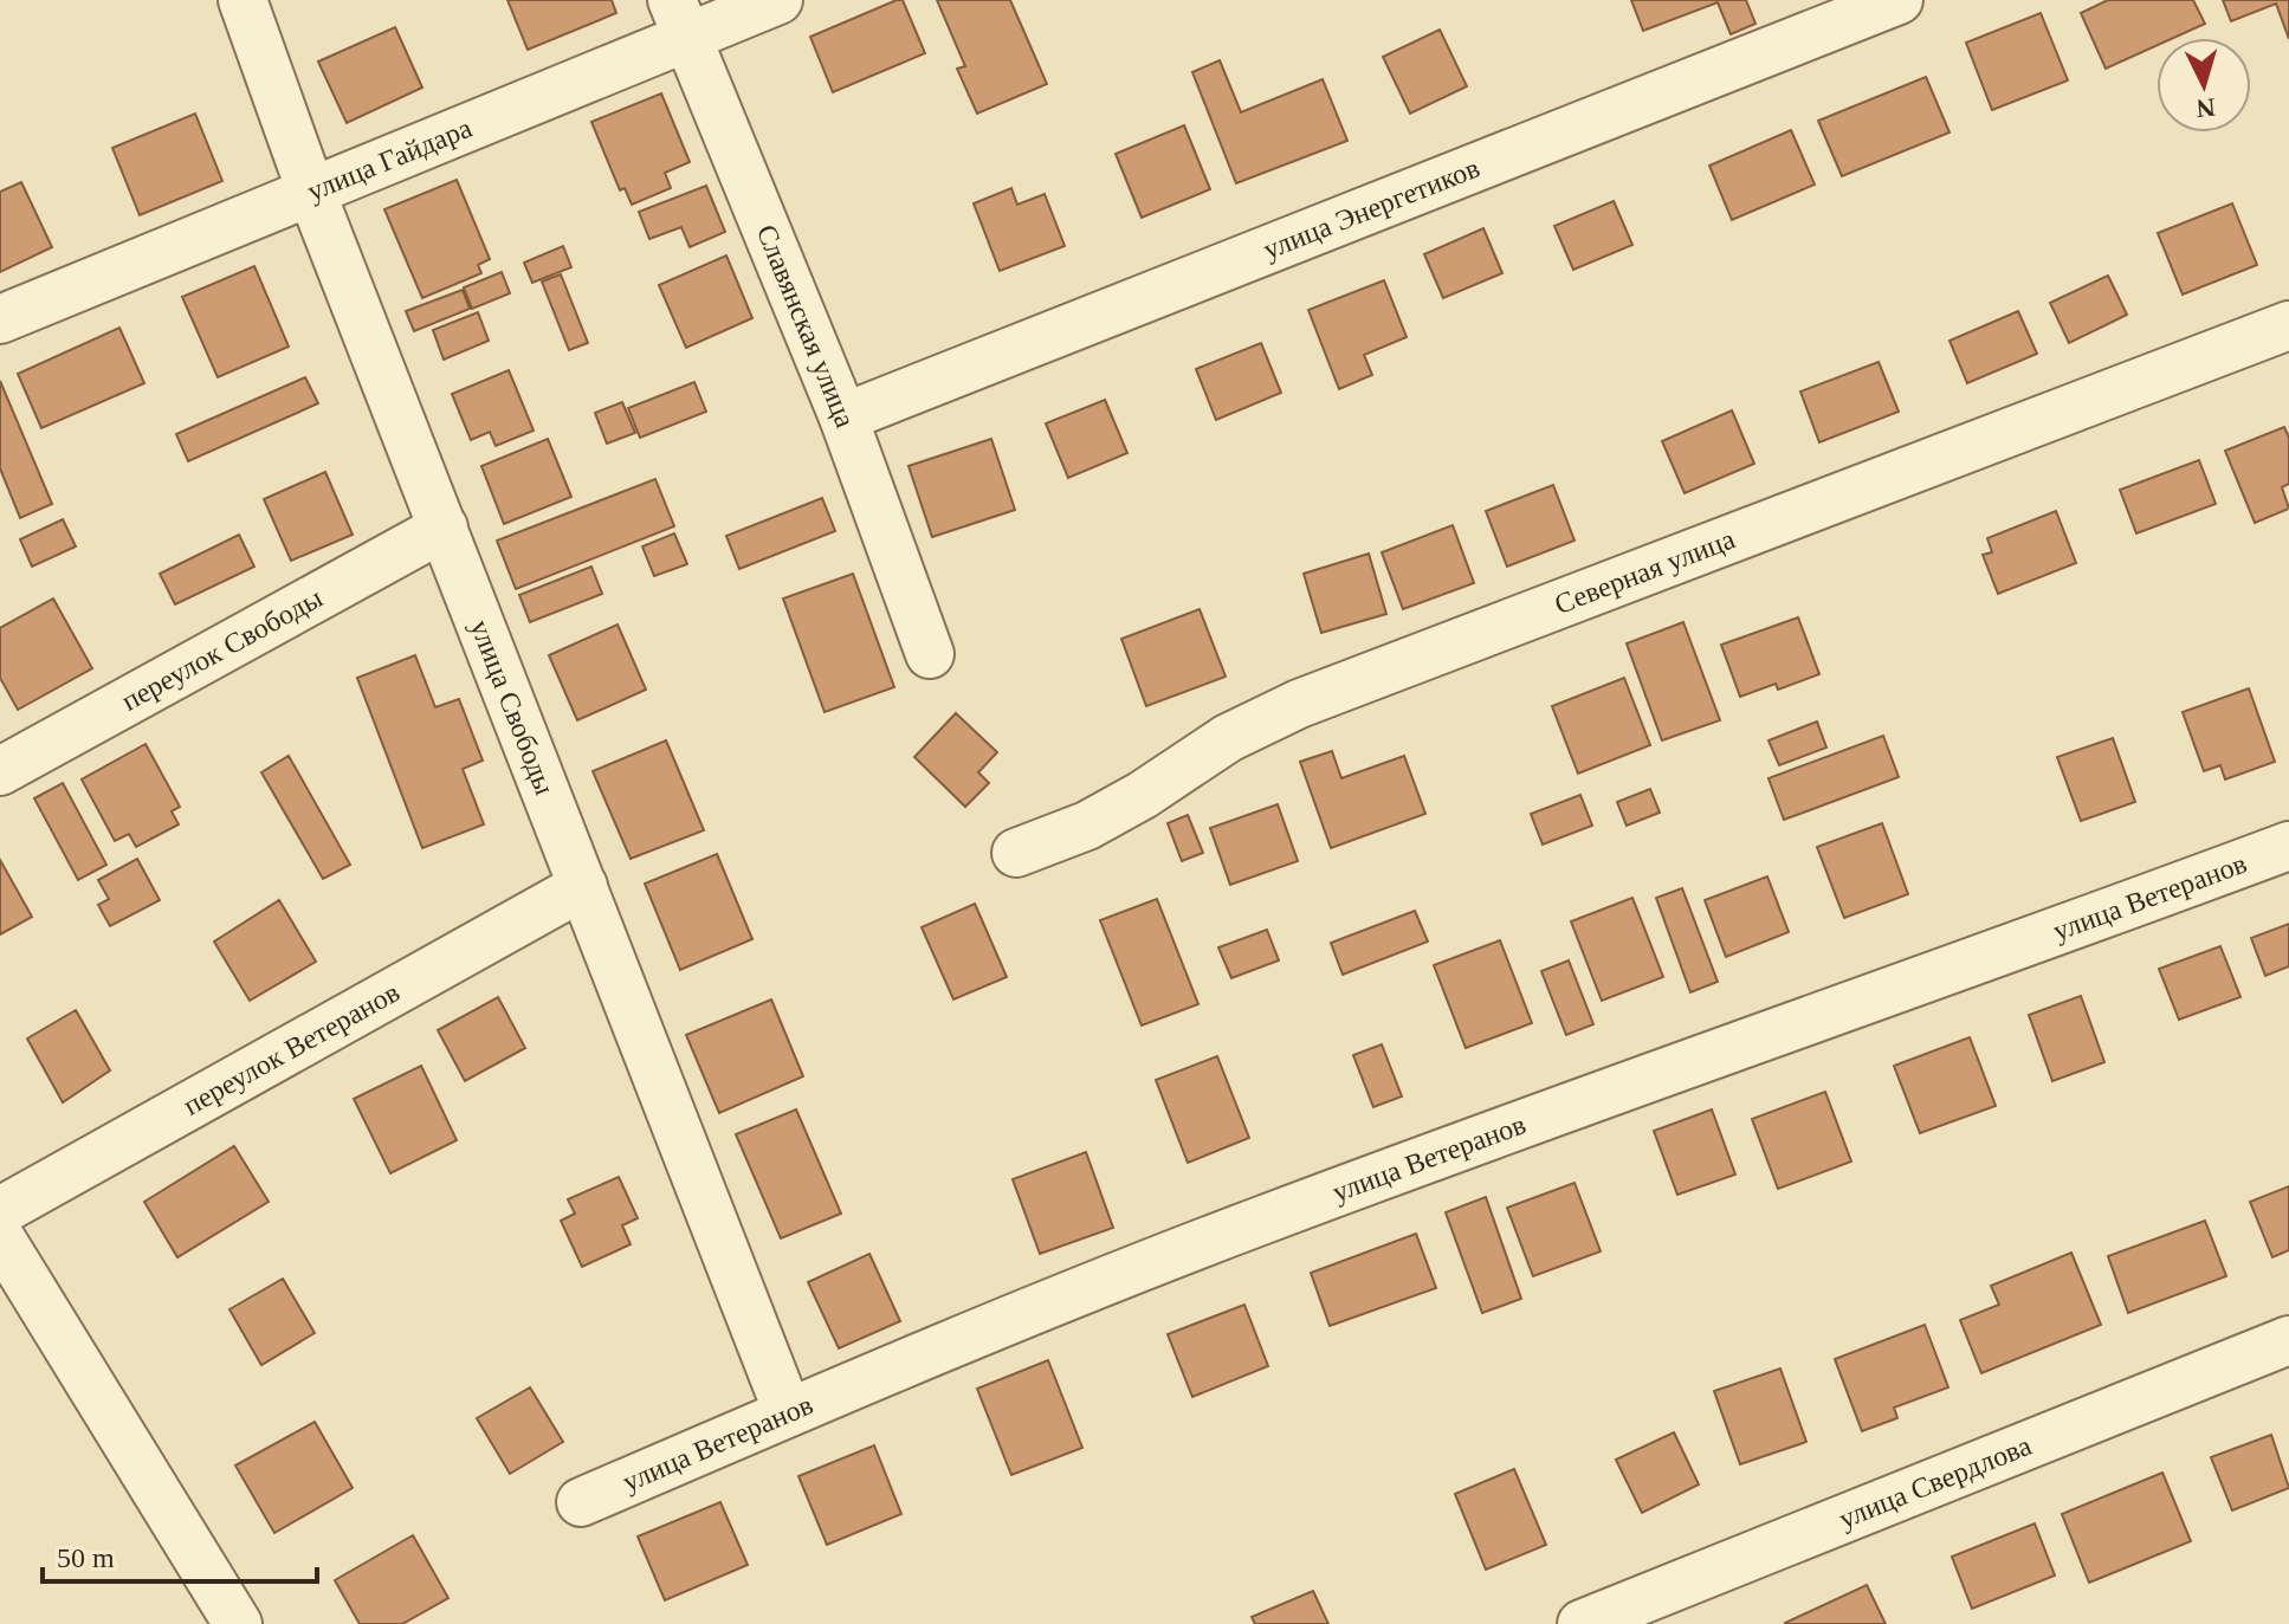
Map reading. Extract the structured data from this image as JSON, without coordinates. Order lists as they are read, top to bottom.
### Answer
{
  "streets": {
    "street": [
      "улица Гайдара",
      "улица Энергетиков",
      "Славянская улица",
      "Северная улица",
      "переулок Свободы",
      "улица Свободы",
      "улица Ветеранов",
      "переулок Ветеранов",
      "улица Свердлова"
    ]
  },
  "crossings": [
    ["улица Гайдара", "Славянская улица"],
    ["улица Гайдара", "улица Свободы"],
    ["улица Энергетиков", "Славянская улица"],
    ["переулок Свободы", "улица Свободы"],
    ["улица Свободы", "улица Ветеранов"],
    ["улица Свободы", "переулок Ветеранов"]
  ],
  "scale_bar": "50 m",
  "north": "bottom"
}
